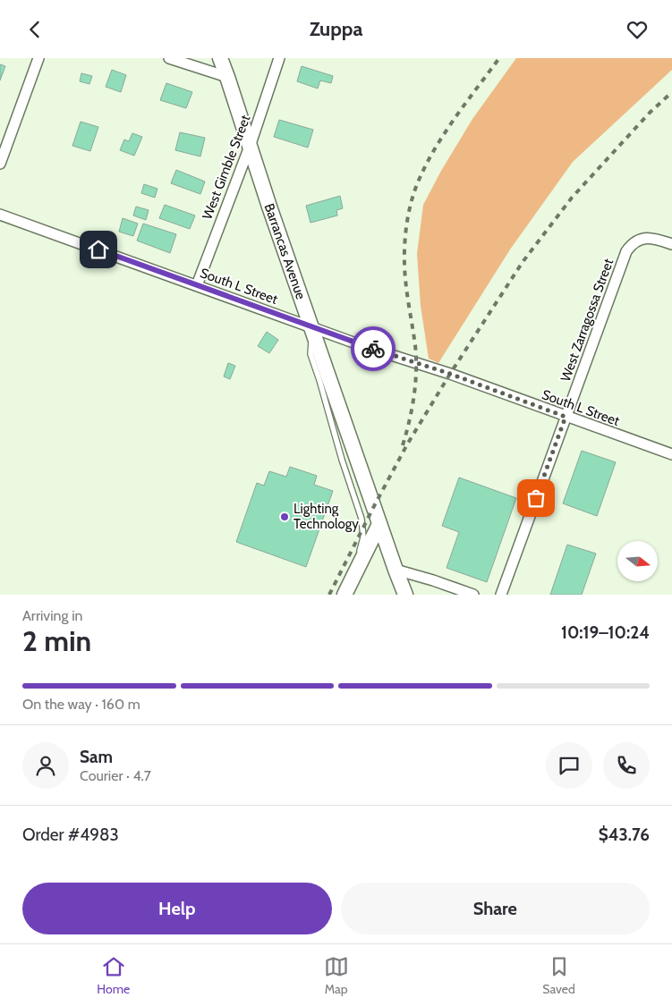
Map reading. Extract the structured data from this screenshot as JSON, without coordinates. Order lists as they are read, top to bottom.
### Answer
{
  "streets": {
    "main road": ["Barrancas Avenue"],
    "street": ["West Gimble Street", "South L Street", "West Zarragossa Street"]
  },
  "crossings": [
    ["West Gimble Street", "Barrancas Avenue"],
    ["West Gimble Street", "South L Street"],
    ["Barrancas Avenue", "South L Street"],
    ["South L Street", "West Zarragossa Street"]
  ],
  "places": ["Lighting Technology"],
  "north": "right",
  "page": {
    "header": "Zuppa",
    "heading": ["2 min", "Arriving in", "10:19–10:24"],
    "panel": [
      "Sam",
      "Courier · 4.7",
      "Order #4983",
      "$43.76"
    ],
    "bar": "On the way · 160 m",
    "buttons": ["Help", "Share"],
    "tabs": ["Home", "Map", "Saved"]
  }
}
